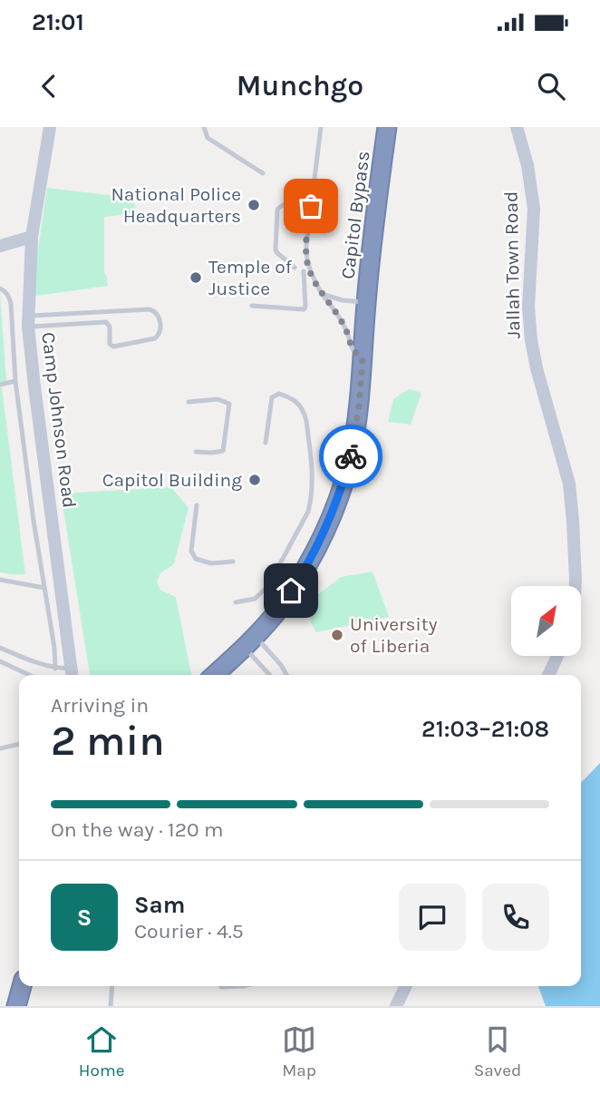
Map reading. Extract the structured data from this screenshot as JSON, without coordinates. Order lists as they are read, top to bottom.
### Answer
{
  "streets": {
    "highway": ["Capitol Bypass"],
    "street": ["Jallah Town Road", "Camp Johnson Road"]
  },
  "places": [
    "National Police Headquarters",
    "Temple of Justice",
    "Capitol Building",
    "University of Liberia"
  ],
  "north": "top right",
  "page": {
    "status": "21:01",
    "header": "Munchgo",
    "heading": ["2 min", "Arriving in", "21:03–21:08"],
    "panel": ["Sam", "Courier · 4.5"],
    "bar": "On the way · 120 m",
    "round": "S",
    "tabs": ["Home", "Map", "Saved"]
  }
}
